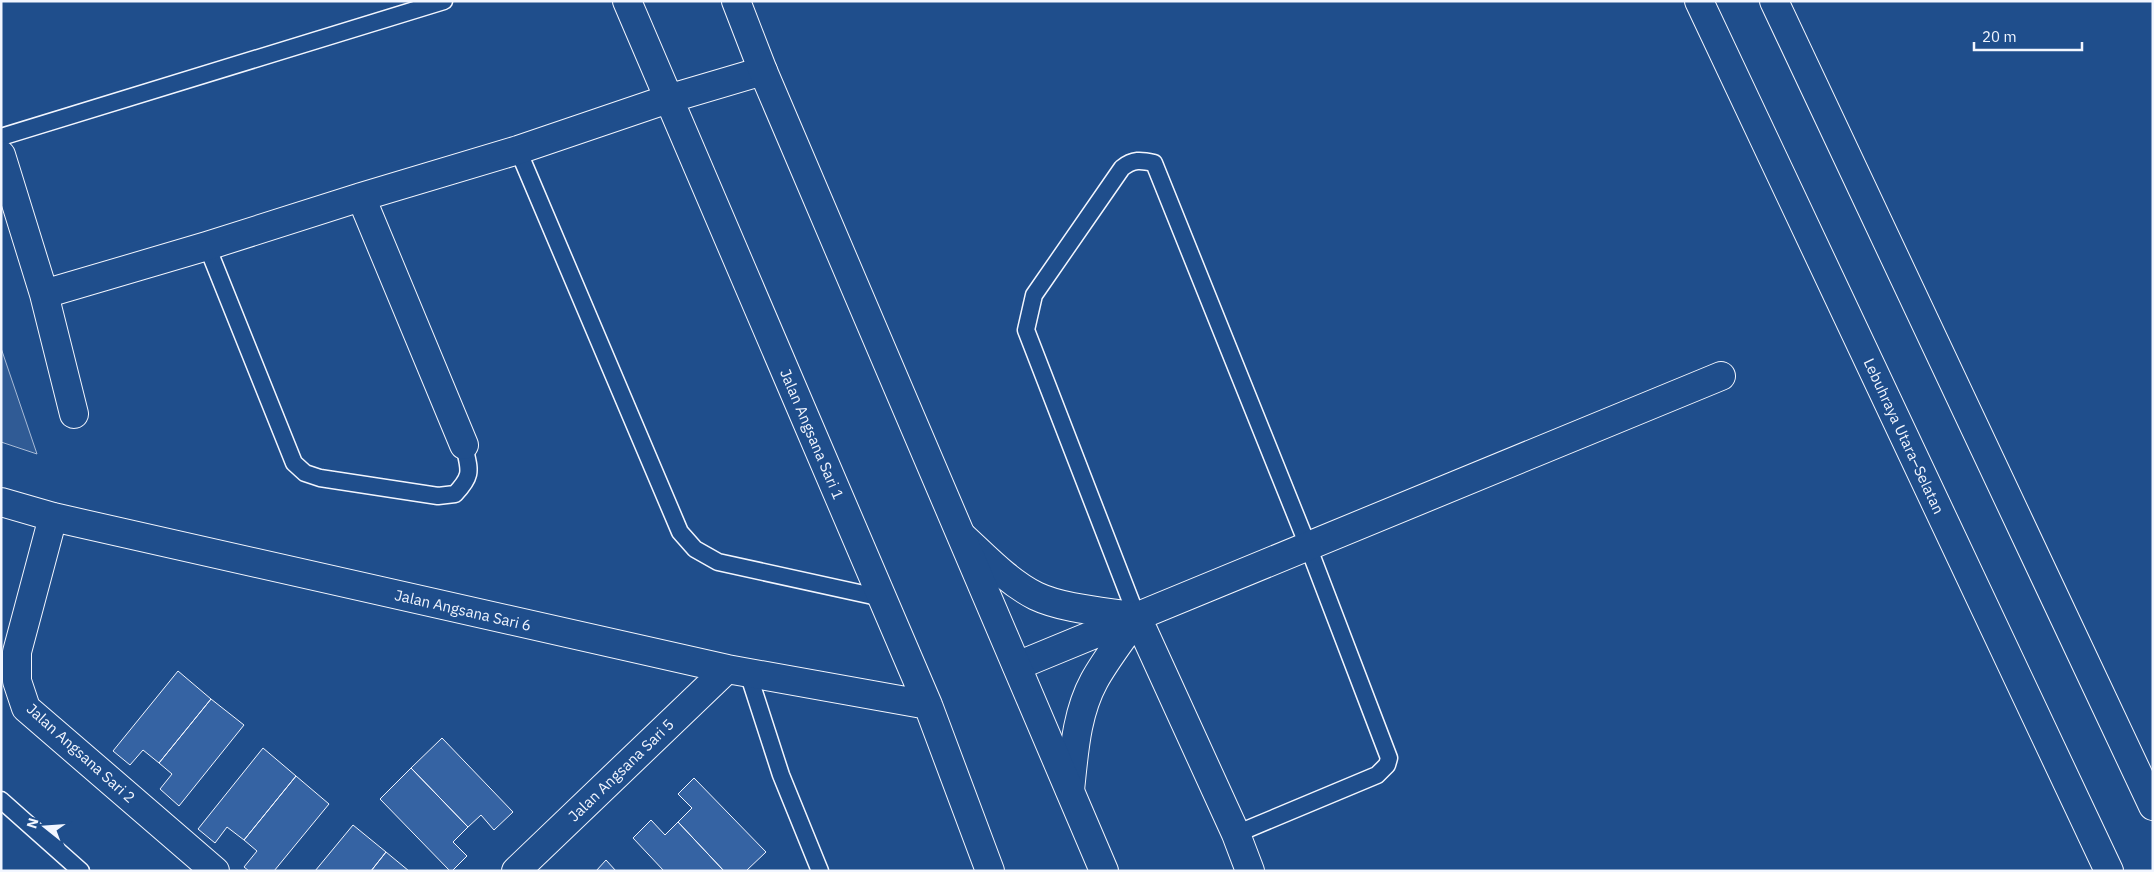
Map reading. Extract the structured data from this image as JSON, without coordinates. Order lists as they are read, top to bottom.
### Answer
{
  "streets": {
    "main road": [
      "Jalan Angsana Sari 1",
      "Lebuhraya Utara–Selatan",
      "Jalan Angsana Sari 6",
      "Jalan Angsana Sari 2",
      "Jalan Angsana Sari 5"
    ]
  },
  "crossings": [
    ["Jalan Angsana Sari 1", "Jalan Angsana Sari 6"],
    ["Jalan Angsana Sari 6", "Jalan Angsana Sari 2"],
    ["Jalan Angsana Sari 6", "Jalan Angsana Sari 5"]
  ],
  "scale_bar": "20 m",
  "north": "left"
}
